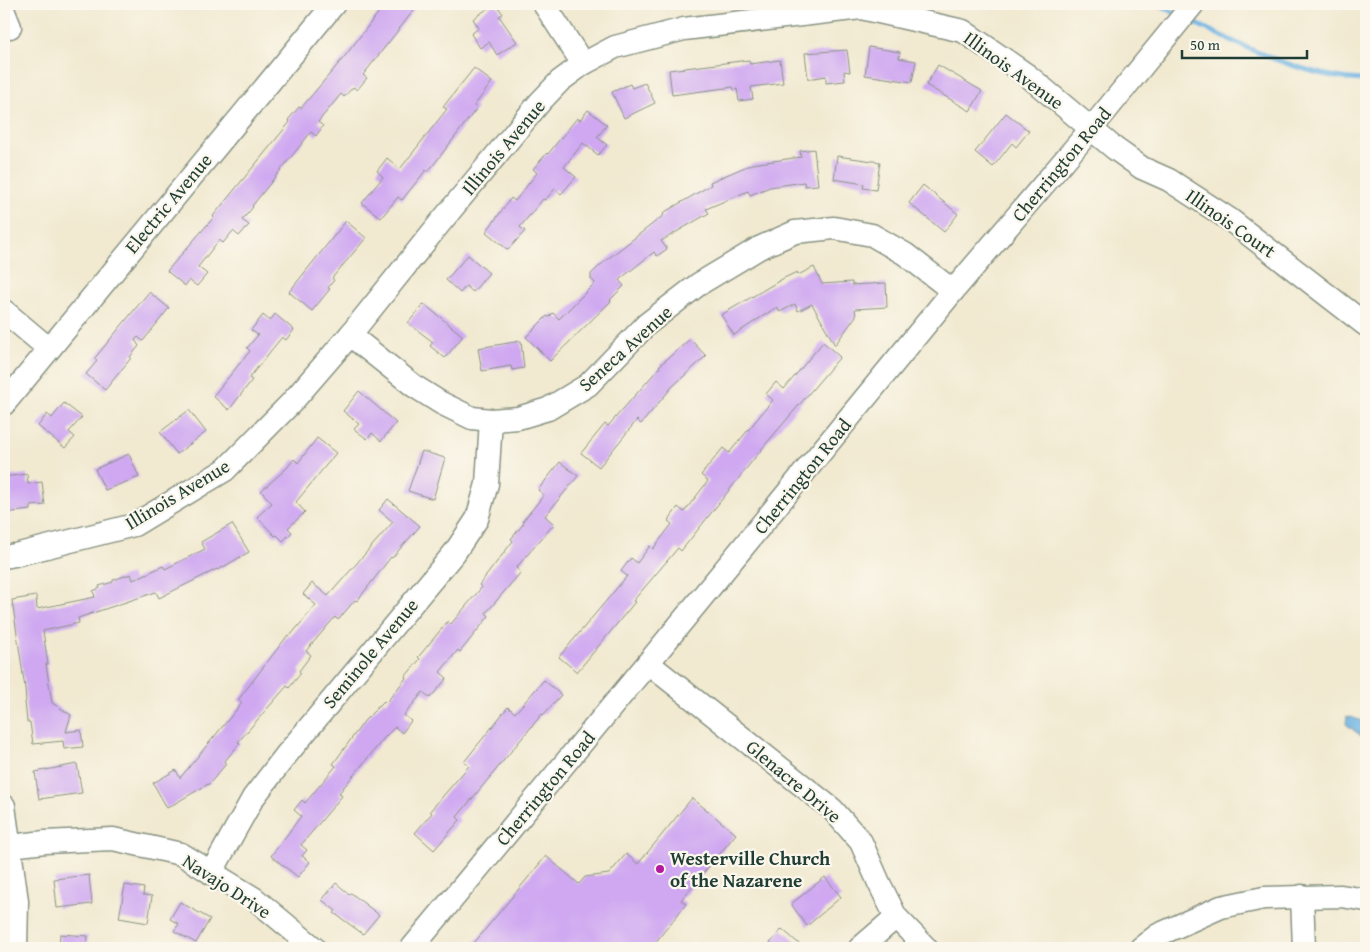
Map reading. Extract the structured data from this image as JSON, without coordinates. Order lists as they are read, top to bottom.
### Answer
{
  "streets": {
    "street": [
      "Illinois Avenue",
      "Cherrington Road",
      "Electric Avenue",
      "Illinois Court",
      "Seneca Avenue",
      "Seminole Avenue",
      "Glenacre Drive",
      "Navajo Drive"
    ]
  },
  "crossings": [
    ["Illinois Avenue", "Cherrington Road"],
    ["Illinois Avenue", "Illinois Court"],
    ["Illinois Avenue", "Seneca Avenue"],
    ["Cherrington Road", "Illinois Court"],
    ["Cherrington Road", "Seneca Avenue"],
    ["Cherrington Road", "Glenacre Drive"],
    ["Seneca Avenue", "Seminole Avenue"],
    ["Seminole Avenue", "Navajo Drive"]
  ],
  "places": ["Westerville Church of the Nazarene"],
  "scale_bar": "50 m"
}
